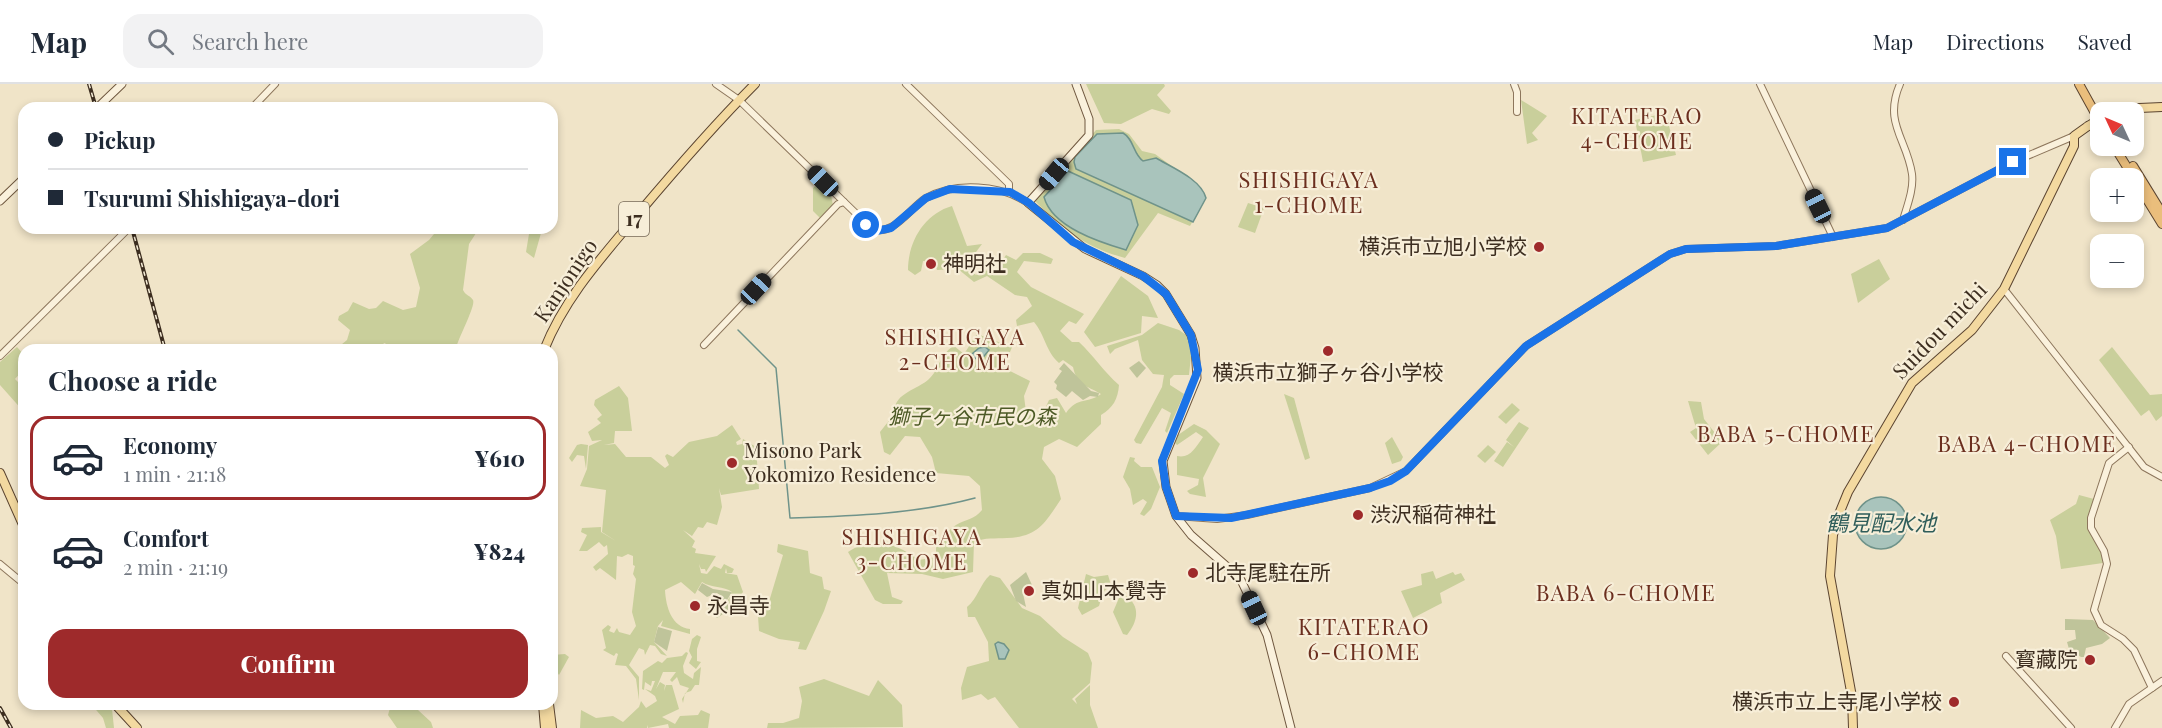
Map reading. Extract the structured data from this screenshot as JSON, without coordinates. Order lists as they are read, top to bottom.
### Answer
{
  "streets": {
    "main road": ["17", "Kanjonigo", "Suidou michi"]
  },
  "crossings": [
    ["17", "Kanjonigo"]
  ],
  "districts": [
    "KITATERAO 4-CHOME",
    "SHISHIGAYA 1-CHOME",
    "SHISHIGAYA 2-CHOME",
    "BABA 5-CHOME",
    "BABA 4-CHOME",
    "SHISHIGAYA 3-CHOME",
    "BABA 6-CHOME",
    "KITATERAO 6-CHOME"
  ],
  "water": ["鶴見配水池"],
  "parks": ["獅子ヶ谷市民の森"],
  "places": [
    "横浜市立旭小学校",
    "神明社",
    "横浜市立獅子ヶ谷小学校",
    "Misono Park Yokomizo Residence",
    "渋沢稲荷神社",
    "北寺尾駐在所",
    "真如山本覺寺",
    "永昌寺",
    "寳藏院",
    "横浜市立上寺尾小学校"
  ],
  "north": "top left",
  "page": {
    "header": "Map",
    "search": "Search here",
    "nav": ["Map", "Directions", "Saved"],
    "map_buttons": ["+", "−"],
    "banner": ["Pickup", "Tsurumi Shishigaya-dori"],
    "heading": "Choose a ride",
    "list": [
      {
        "name": "Economy",
        "note": "1 min · 21:18",
        "value": "¥610"
      },
      {
        "name": "Comfort",
        "note": "2 min · 21:19",
        "value": "¥824"
      }
    ],
    "buttons": "Confirm"
  }
}
